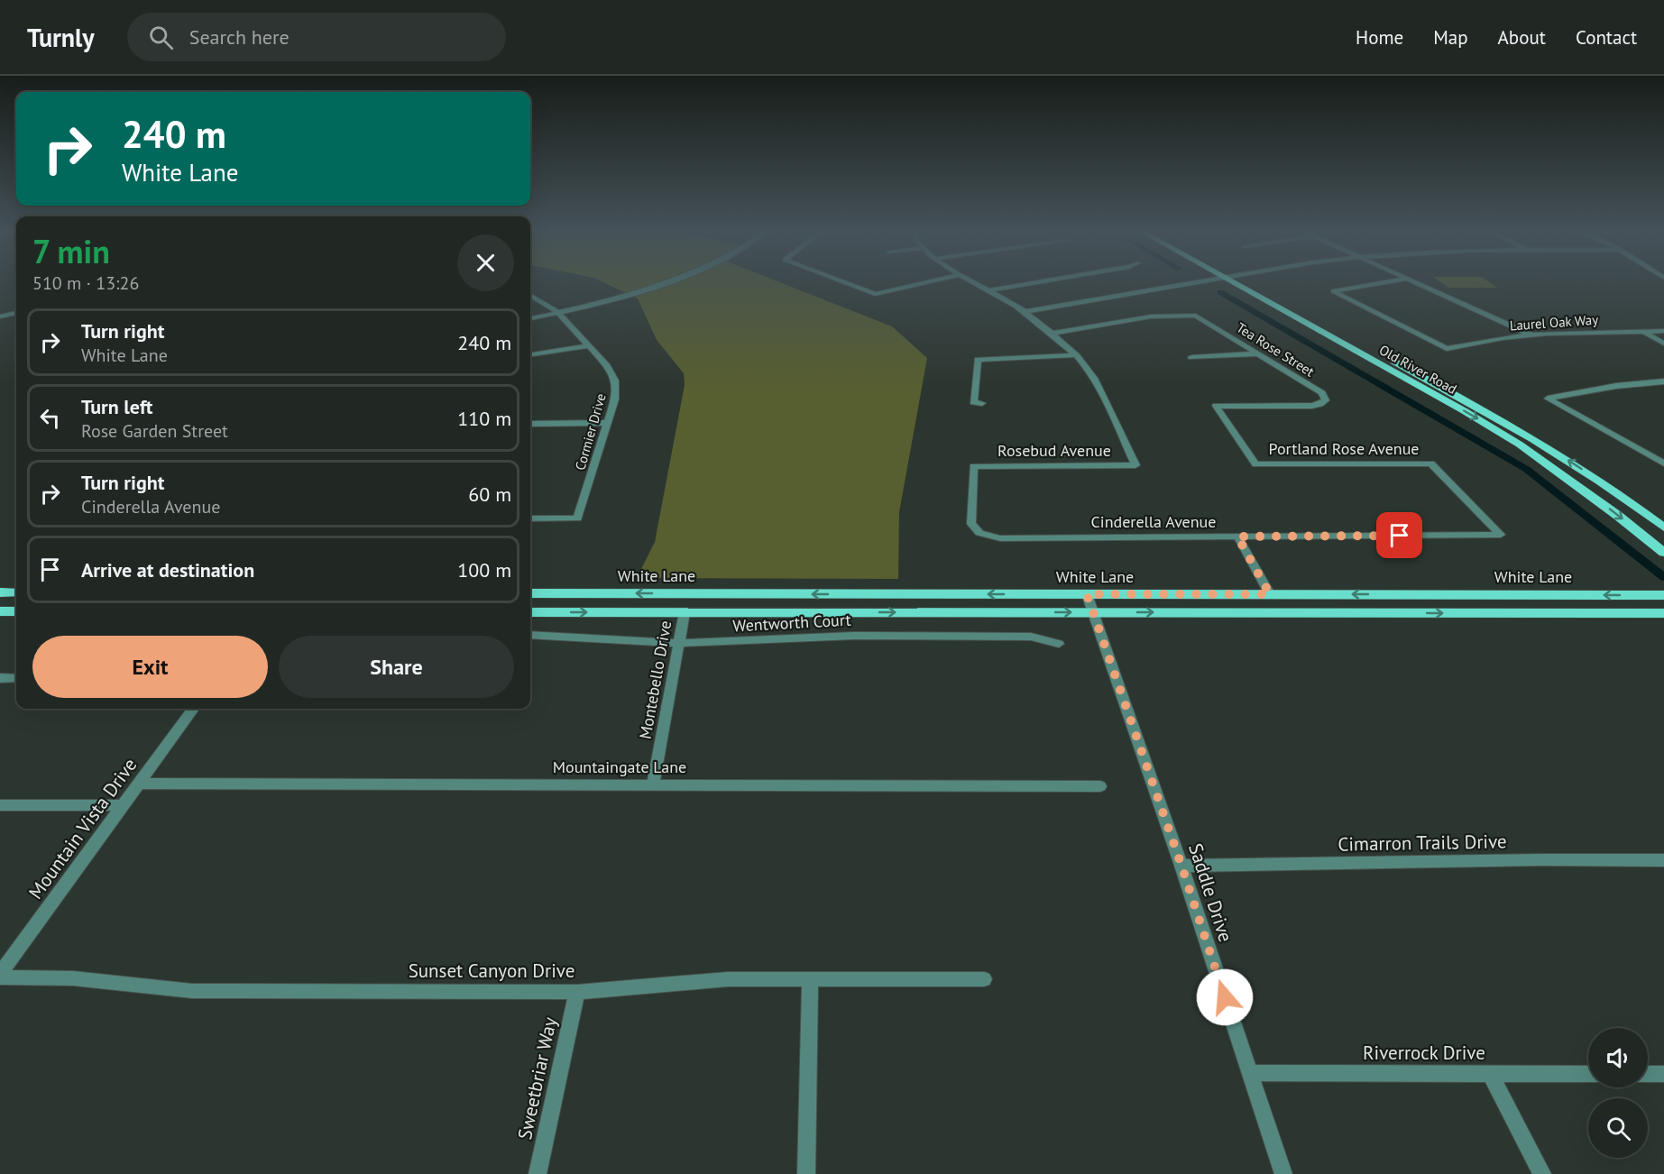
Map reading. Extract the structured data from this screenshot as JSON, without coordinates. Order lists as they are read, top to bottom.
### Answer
{
  "streets": {
    "main road": ["Old River Road", "White Lane"],
    "street": [
      "Laurel Oak Way",
      "Tea Rose Street",
      "Cormier Drive",
      "Portland Rose Avenue",
      "Rosebud Avenue",
      "Cinderella Avenue",
      "Wentworth Court",
      "Montebello Drive",
      "Mountaingate Lane",
      "Mountain Vista Drive",
      "Cimarron Trails Drive",
      "Saddle Drive",
      "Sunset Canyon Drive",
      "Riverrock Drive",
      "Sweetbriar Way"
    ]
  },
  "crossings": [
    ["Tea Rose Street", "Portland Rose Avenue"],
    ["Portland Rose Avenue", "Cinderella Avenue"],
    ["Rosebud Avenue", "Cinderella Avenue"],
    ["White Lane", "Saddle Drive"],
    ["Wentworth Court", "Montebello Drive"],
    ["Montebello Drive", "Mountaingate Lane"],
    ["Mountaingate Lane", "Mountain Vista Drive"],
    ["Mountain Vista Drive", "Sunset Canyon Drive"],
    ["Cimarron Trails Drive", "Saddle Drive"],
    ["Saddle Drive", "Riverrock Drive"],
    ["Sunset Canyon Drive", "Sweetbriar Way"]
  ],
  "page": {
    "header": "Turnly",
    "search": "Search here",
    "nav": [
      "Home",
      "Map",
      "About",
      "Contact"
    ],
    "turn": ["240 m", "White Lane"],
    "heading": ["7 min", "510 m · 13:26"],
    "list": [
      {
        "name": "Turn right",
        "note": "White Lane",
        "value": "240 m"
      },
      {
        "name": "Turn left",
        "note": "Rose Garden Street",
        "value": "110 m"
      },
      {
        "name": "Turn right",
        "note": "Cinderella Avenue",
        "value": "60 m"
      },
      {
        "name": "Arrive at destination",
        "value": "100 m"
      }
    ],
    "buttons": ["Exit", "Share"]
  }
}
